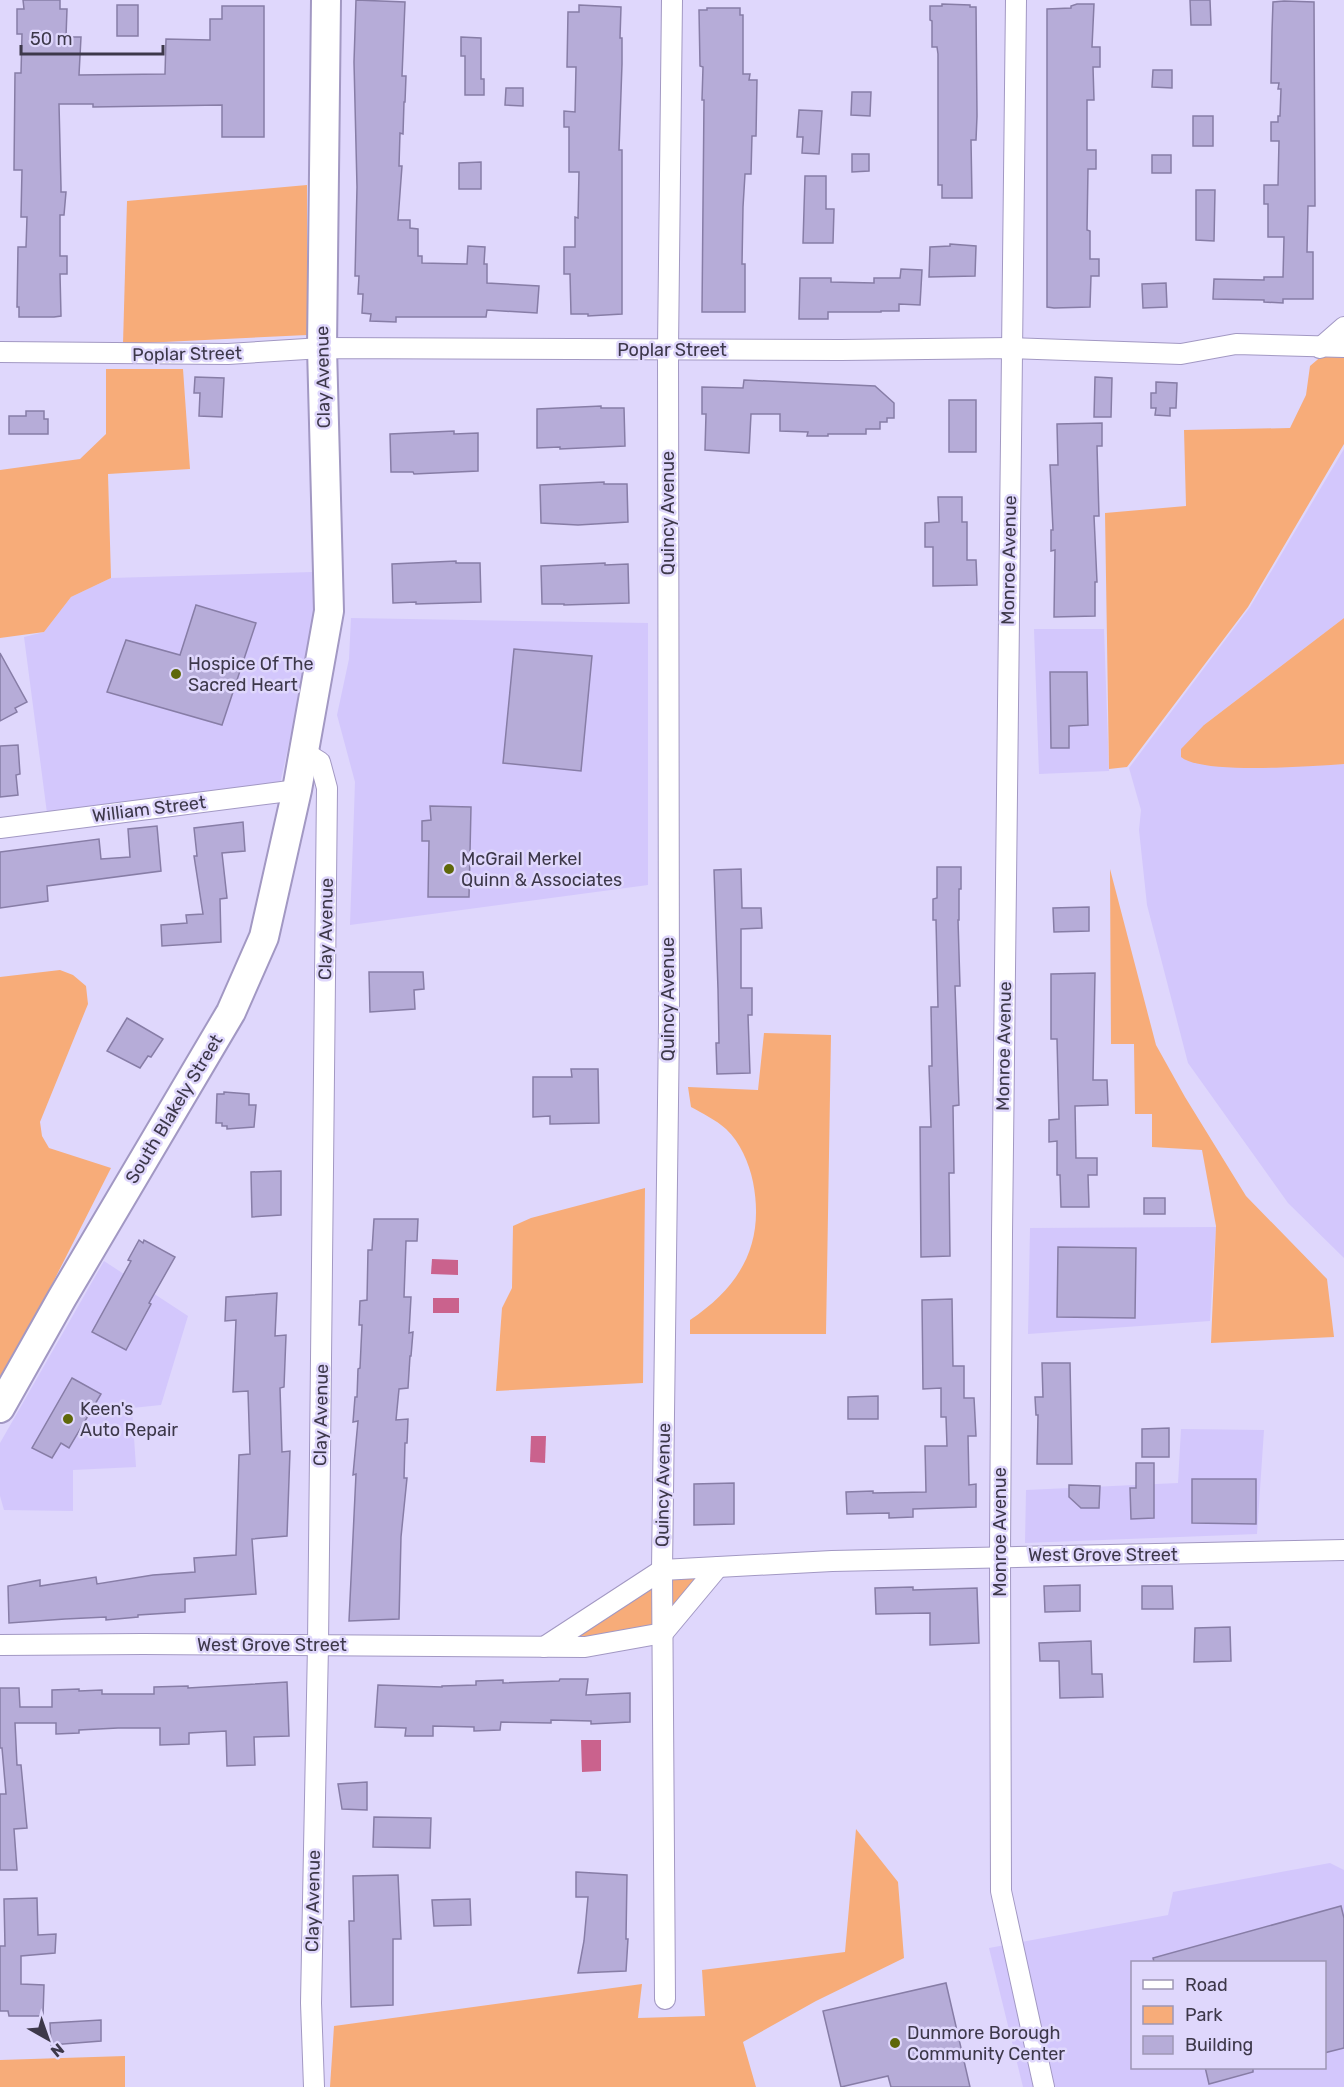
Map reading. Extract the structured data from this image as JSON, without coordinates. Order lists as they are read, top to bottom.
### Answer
{
  "streets": {
    "main road": ["Clay Avenue", "South Blakely Street"],
    "street": [
      "Poplar Street",
      "Quincy Avenue",
      "Monroe Avenue",
      "William Street",
      "West Grove Street"
    ]
  },
  "crossings": [
    ["Poplar Street", "Clay Avenue"],
    ["Poplar Street", "Quincy Avenue"],
    ["Poplar Street", "Monroe Avenue"],
    ["Clay Avenue", "William Street"],
    ["Clay Avenue", "South Blakely Street"],
    ["Clay Avenue", "West Grove Street"],
    ["Quincy Avenue", "West Grove Street"],
    ["Monroe Avenue", "West Grove Street"],
    ["William Street", "South Blakely Street"]
  ],
  "places": [
    "Hospice Of The Sacred Heart",
    "McGrail Merkel Quinn & Associates",
    "Keen's Auto Repair",
    "Dunmore Borough Community Center"
  ],
  "legend": ["Road", "Park", "Building"],
  "scale_bar": "50 m",
  "north": "bottom right"
}
